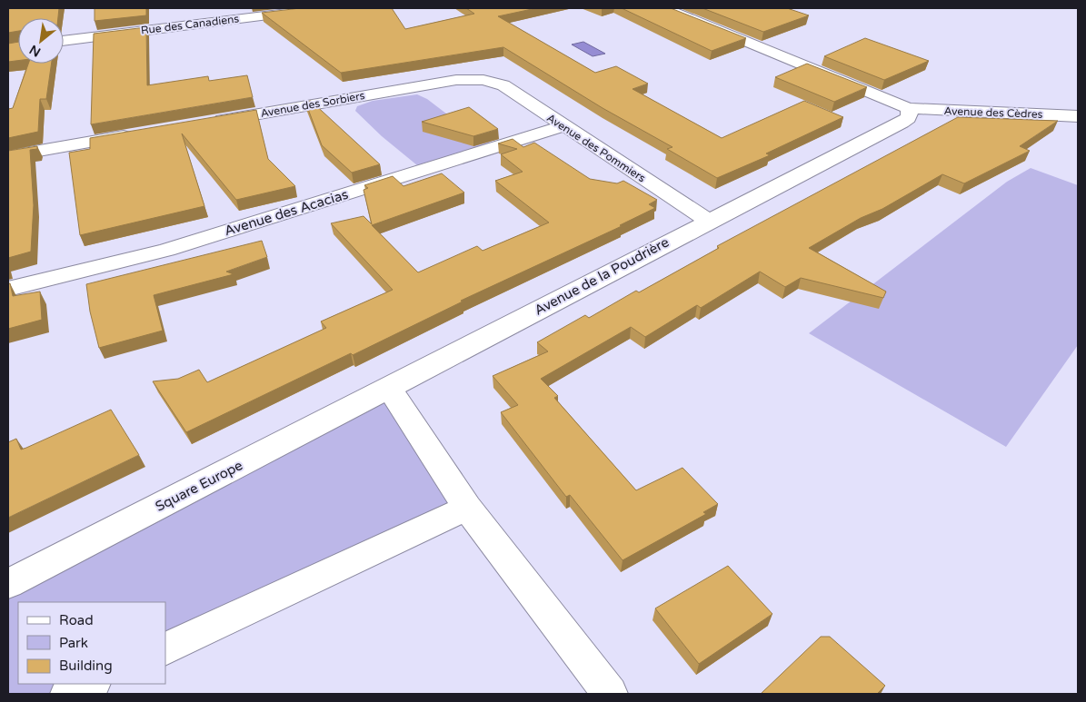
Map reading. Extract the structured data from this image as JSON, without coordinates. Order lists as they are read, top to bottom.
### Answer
{
  "streets": {
    "street": [
      "Rue des Canadiens",
      "Avenue des Sorbiers",
      "Avenue des Cèdres",
      "Avenue des Pommiers",
      "Avenue des Acacias",
      "Avenue de la Poudrière",
      "Square Europe"
    ]
  },
  "crossings": [
    ["Avenue des Sorbiers", "Avenue des Pommiers"],
    ["Avenue des Cèdres", "Avenue de la Poudrière"],
    ["Avenue des Pommiers", "Avenue des Acacias"],
    ["Avenue des Pommiers", "Avenue de la Poudrière"],
    ["Avenue de la Poudrière", "Square Europe"]
  ],
  "legend": ["Road", "Park", "Building"],
  "north": "bottom left"
}
